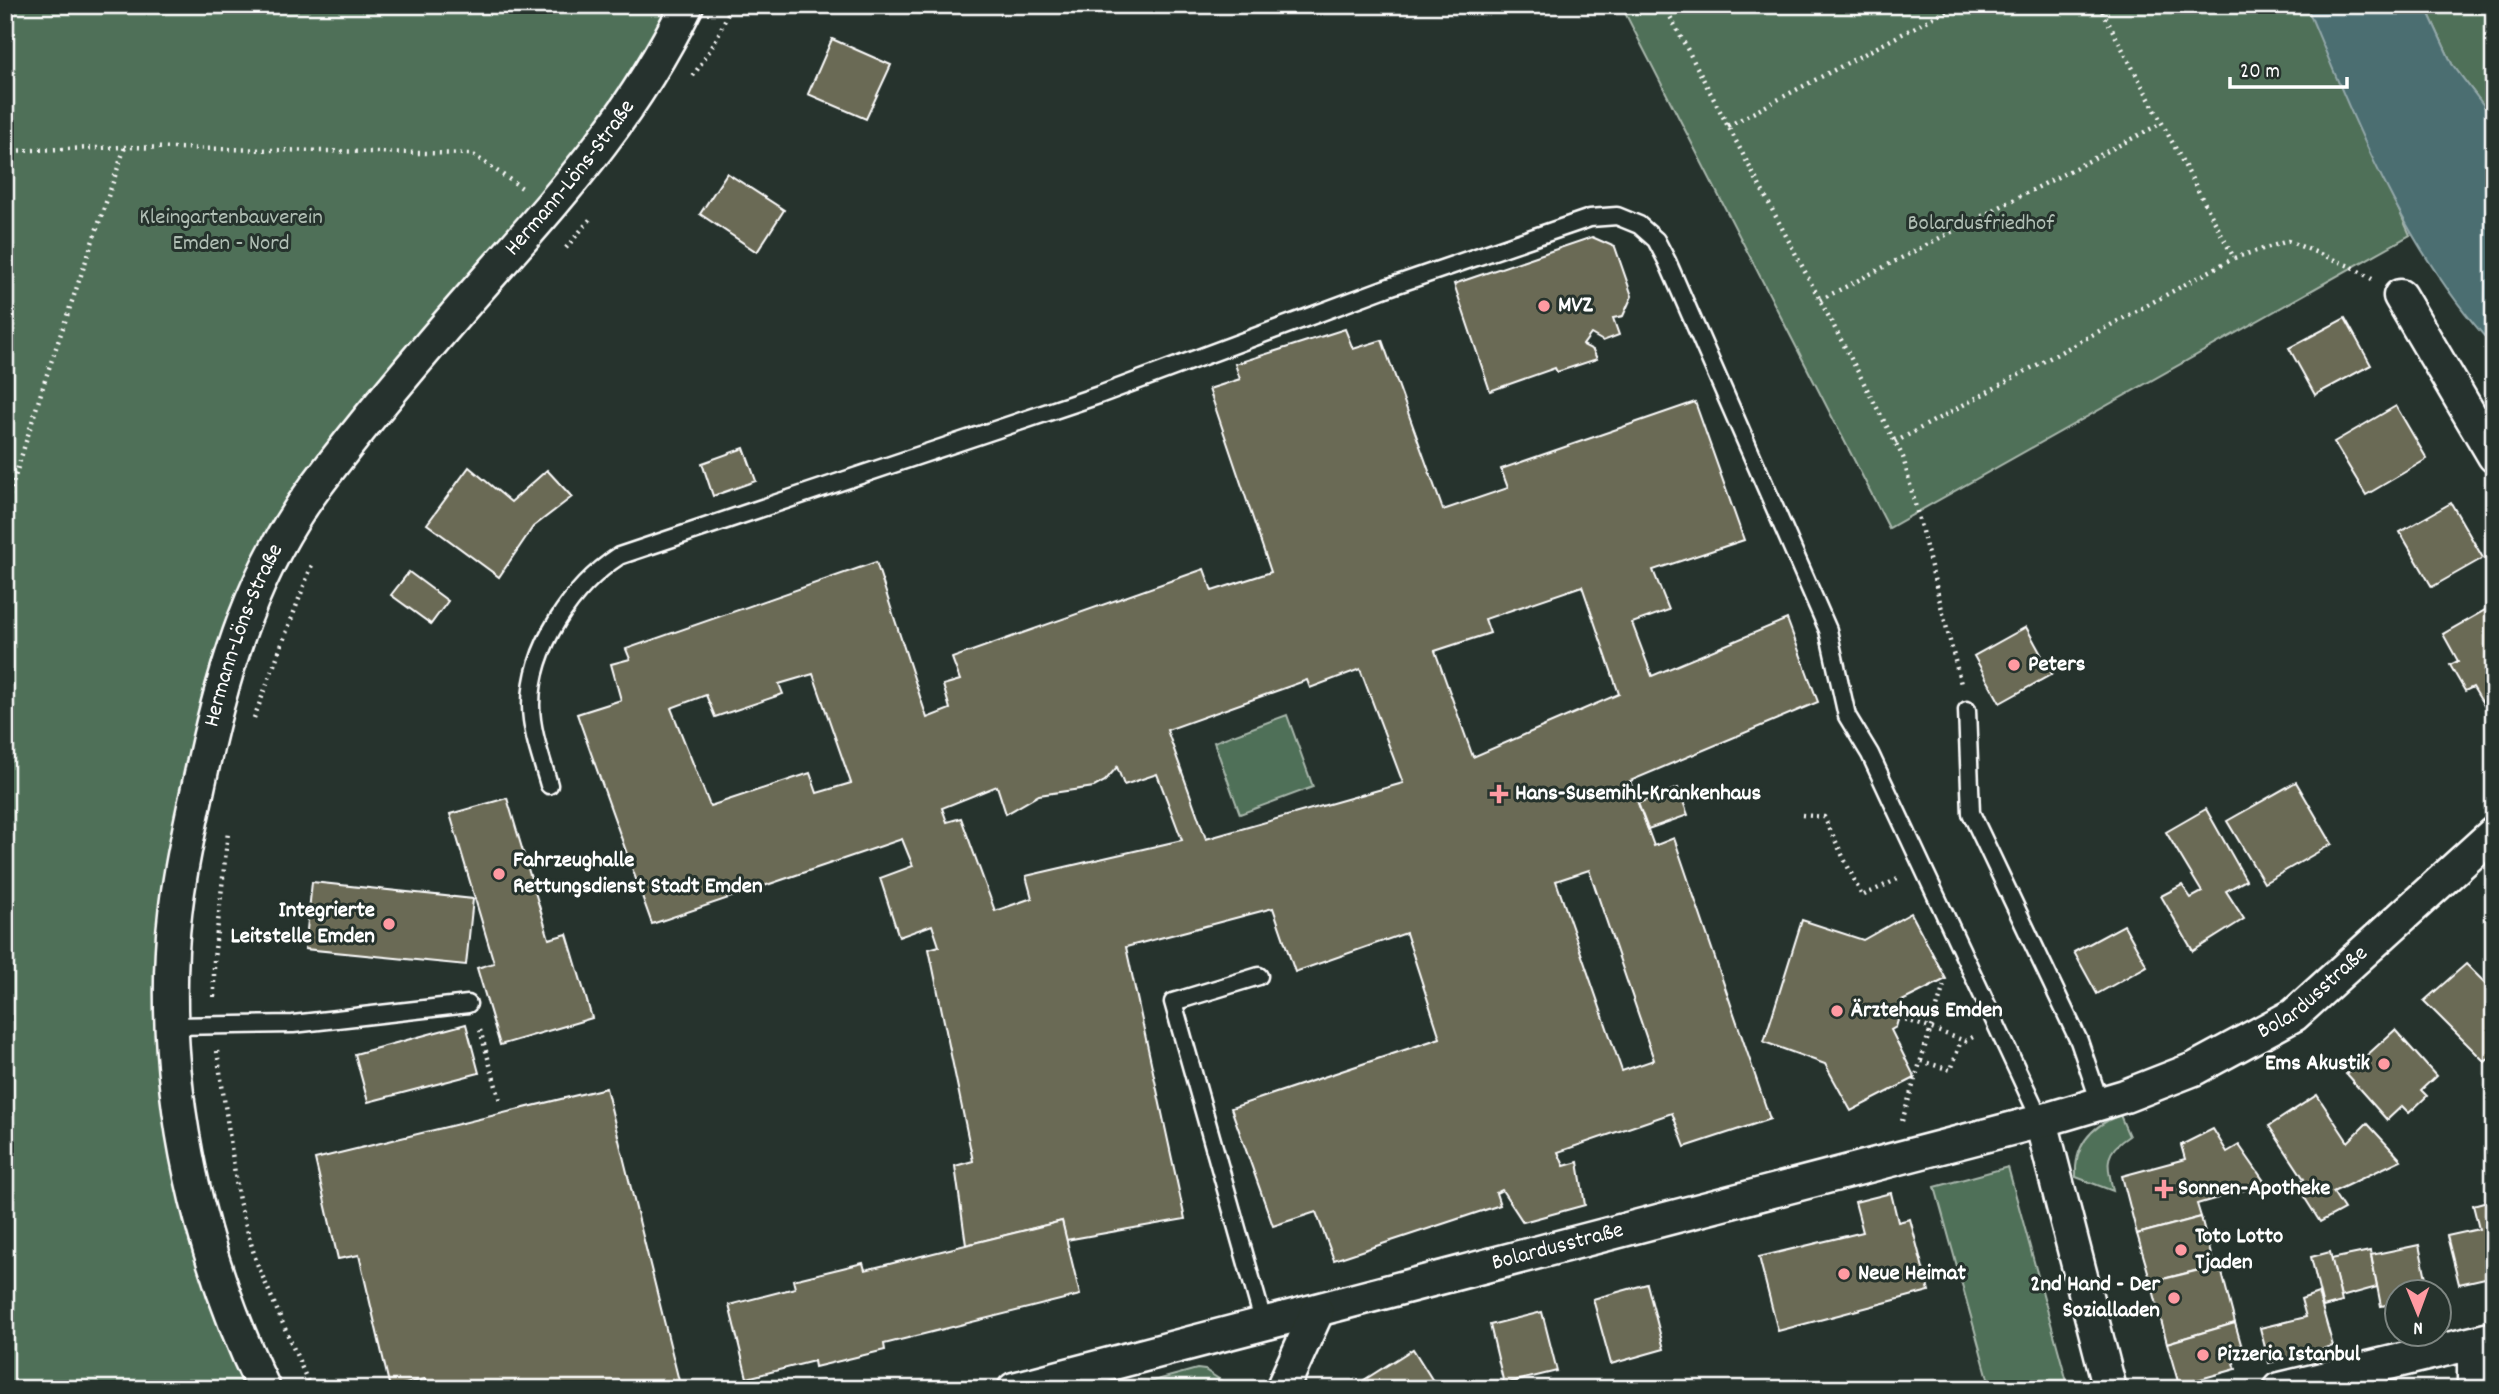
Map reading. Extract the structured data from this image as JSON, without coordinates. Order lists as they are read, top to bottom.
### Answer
{
  "streets": {
    "street": ["Hermann-Löns-Straße", "Bolardusstraße"]
  },
  "parks": ["Kleingartenbauverein Emden - Nord", "Bolardusfriedhof"],
  "places": {
    "other": [
      "MVZ",
      "Peters",
      "Fahrzeughalle Rettungsdienst Stadt Emden",
      "Integrierte Leitstelle Emden",
      "Ärztehaus Emden",
      "Ems Akustik",
      "Toto Lotto Tjaden",
      "Neue Heimat",
      "2nd Hand - Der Sozialladen",
      "Pizzeria Istanbul"
    ],
    "health": ["Hans-Susemihl-Krankenhaus", "Sonnen-Apotheke"]
  },
  "scale_bar": "20 m",
  "north": "bottom"
}
